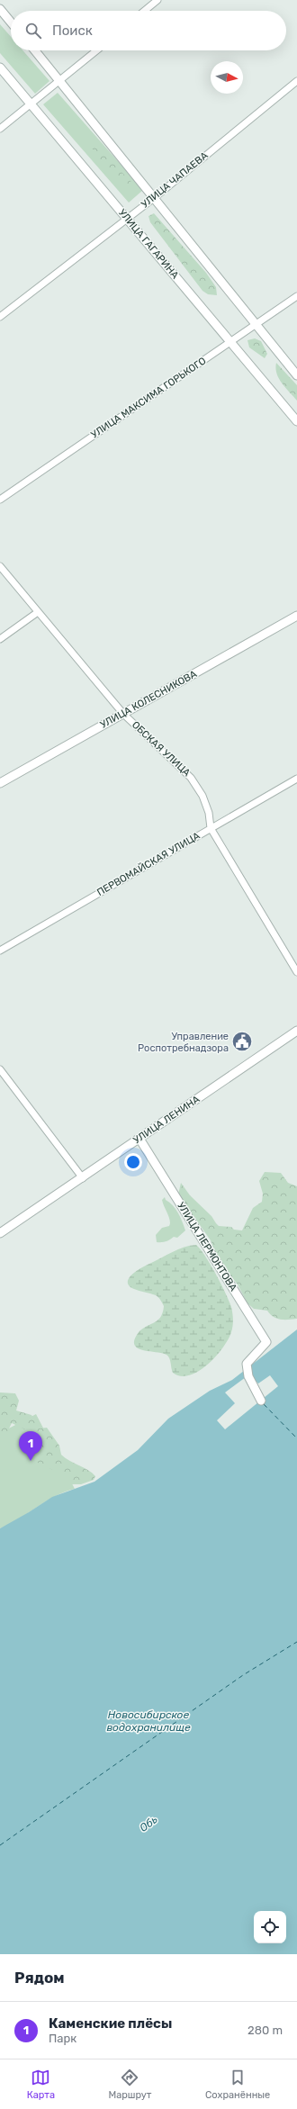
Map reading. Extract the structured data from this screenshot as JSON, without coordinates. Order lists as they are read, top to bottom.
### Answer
{
  "streets": {
    "street": [
      "УЛИЦА ЧАПАЕВА",
      "УЛИЦА ГАГАРИНА",
      "УЛИЦА МАКСИМА ГОРЬКОГО",
      "УЛИЦА КОЛЕСНИКОВА",
      "ОБСКАЯ УЛИЦА",
      "ПЕРВОМАЙСКАЯ УЛИЦА",
      "УЛИЦА ЛЕНИНА",
      "УЛИЦА ЛЕРМОНТОВА"
    ]
  },
  "crossings": [
    ["УЛИЦА ЧАПАЕВА", "УЛИЦА ГАГАРИНА"],
    ["УЛИЦА ГАГАРИНА", "УЛИЦА МАКСИМА ГОРЬКОГО"],
    ["УЛИЦА КОЛЕСНИКОВА", "ОБСКАЯ УЛИЦА"],
    ["ОБСКАЯ УЛИЦА", "ПЕРВОМАЙСКАЯ УЛИЦА"],
    ["УЛИЦА ЛЕНИНА", "УЛИЦА ЛЕРМОНТОВА"]
  ],
  "water": ["Новосибирское водохранилище", "Обь"],
  "places": {
    "public building": ["Управление Роспотребнадзора"]
  },
  "north": "right",
  "page": {
    "search": "Поиск",
    "pins": "1",
    "heading": "Рядом",
    "list": [
      {
        "mark": "1",
        "name": "Каменские плёсы",
        "note": "Парк",
        "value": "280 m"
      }
    ],
    "nav": ["Карта", "Маршрут", "Сохранённые"]
  }
}
